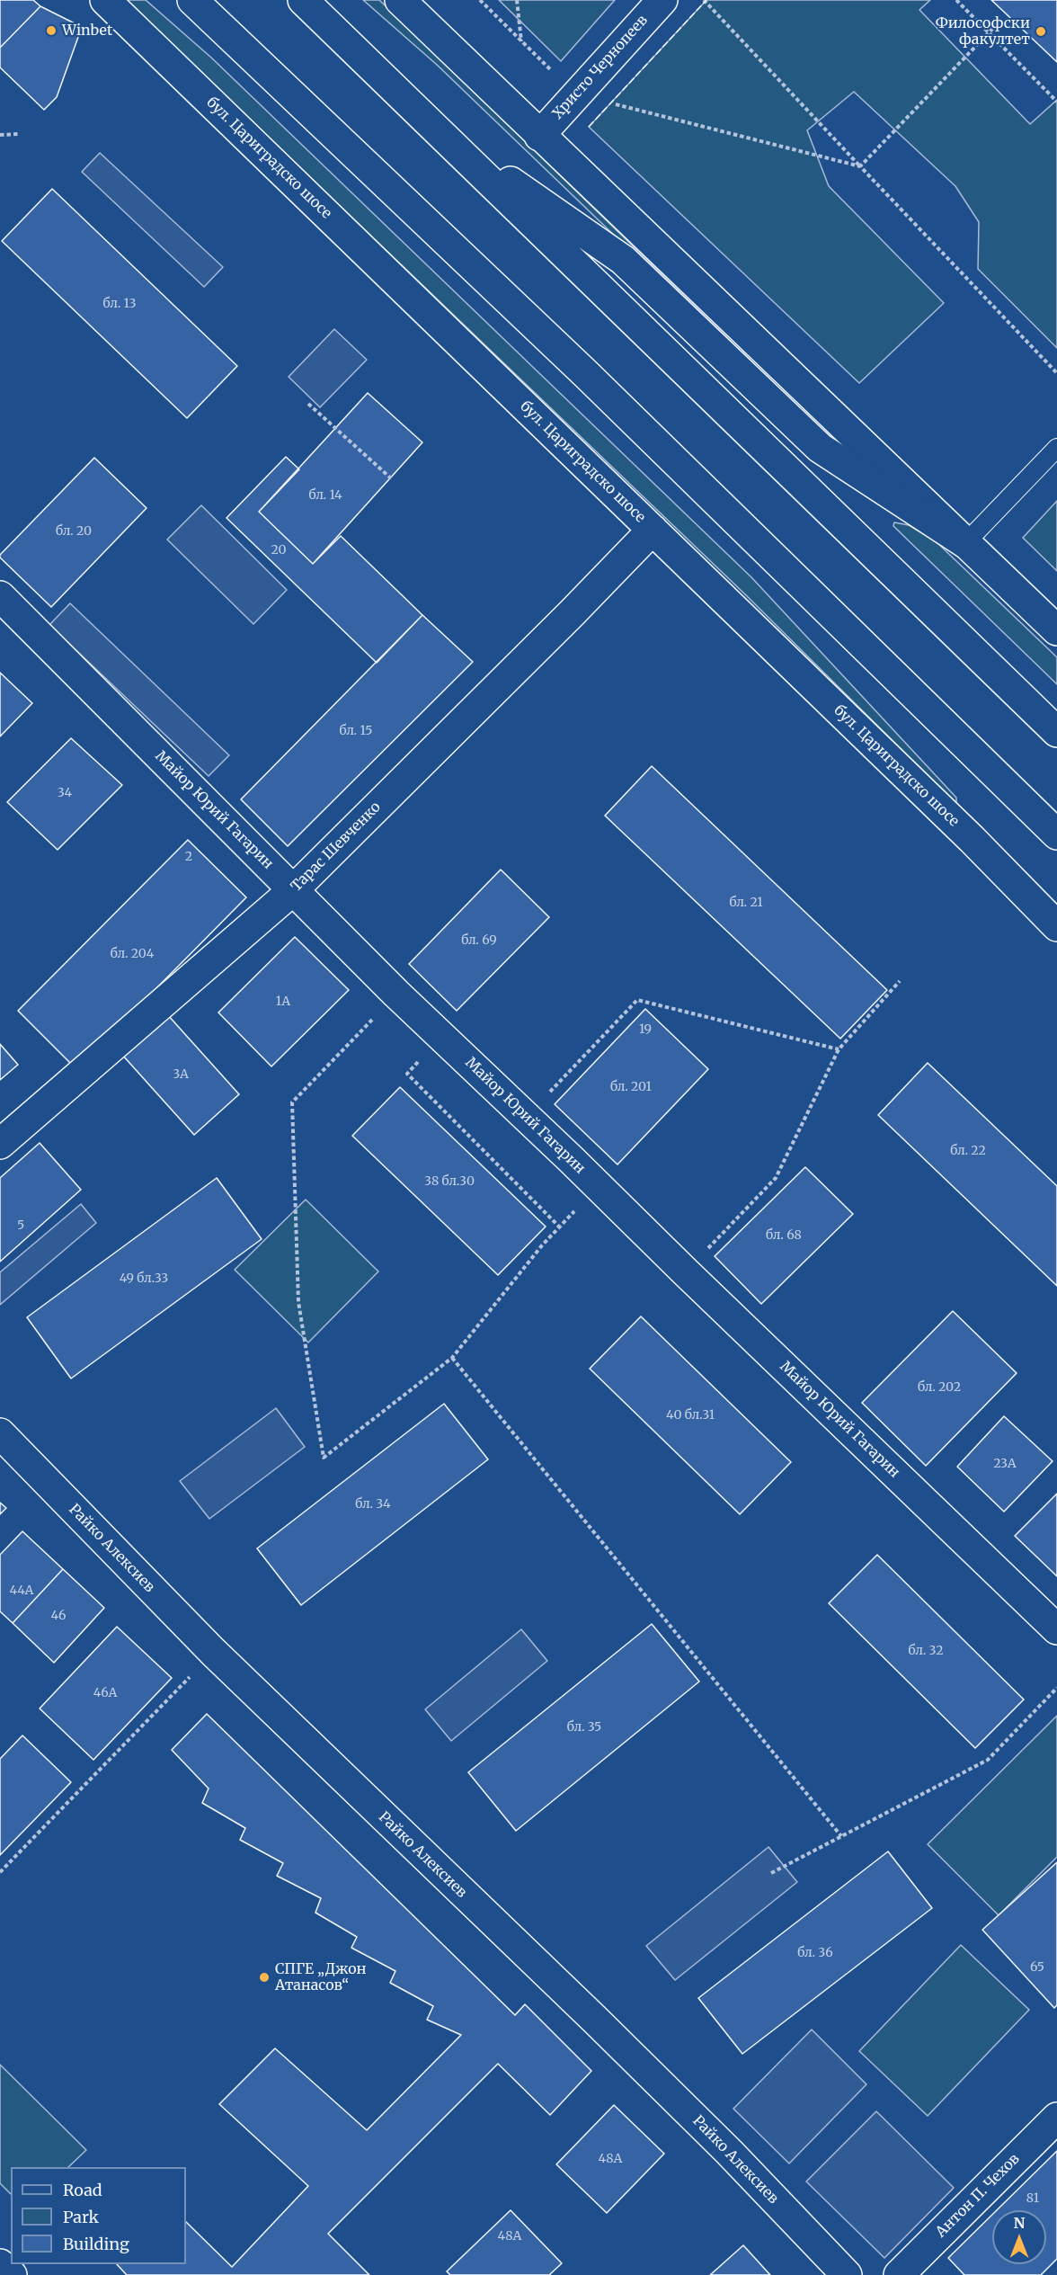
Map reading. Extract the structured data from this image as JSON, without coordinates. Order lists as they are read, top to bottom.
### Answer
{
  "streets": {
    "main road": [
      "Христо Чернопеев",
      "бул. Цариградско шосе",
      "Майор Юрий Гагарин",
      "Тарас Шевченко",
      "Райко Алексиев",
      "Антон П. Чехов"
    ]
  },
  "crossings": [
    ["бул. Цариградско шосе", "Тарас Шевченко"],
    ["Майор Юрий Гагарин", "Тарас Шевченко"]
  ],
  "places": ["Winbet", "Философски факултет", "СПГЕ „Джон Атанасов“"],
  "house_numbers": [
    "бл. 13",
    "бл. 14",
    "бл. 20",
    "20",
    "бл. 15",
    "34",
    "2",
    "бл. 21",
    "бл. 69",
    "бл. 204",
    "1А",
    "19",
    "3А",
    "бл. 201",
    "бл. 22",
    "38 бл.30",
    "5",
    "бл. 68",
    "49 бл.33",
    "бл. 202",
    "40 бл.31",
    "23А",
    "бл. 34",
    "44А",
    "46",
    "бл. 32",
    "46А",
    "бл. 35",
    "бл. 36",
    "65",
    "48А",
    "81",
    "48А"
  ],
  "legend": ["Road", "Park", "Building"],
  "north": "top"
}
